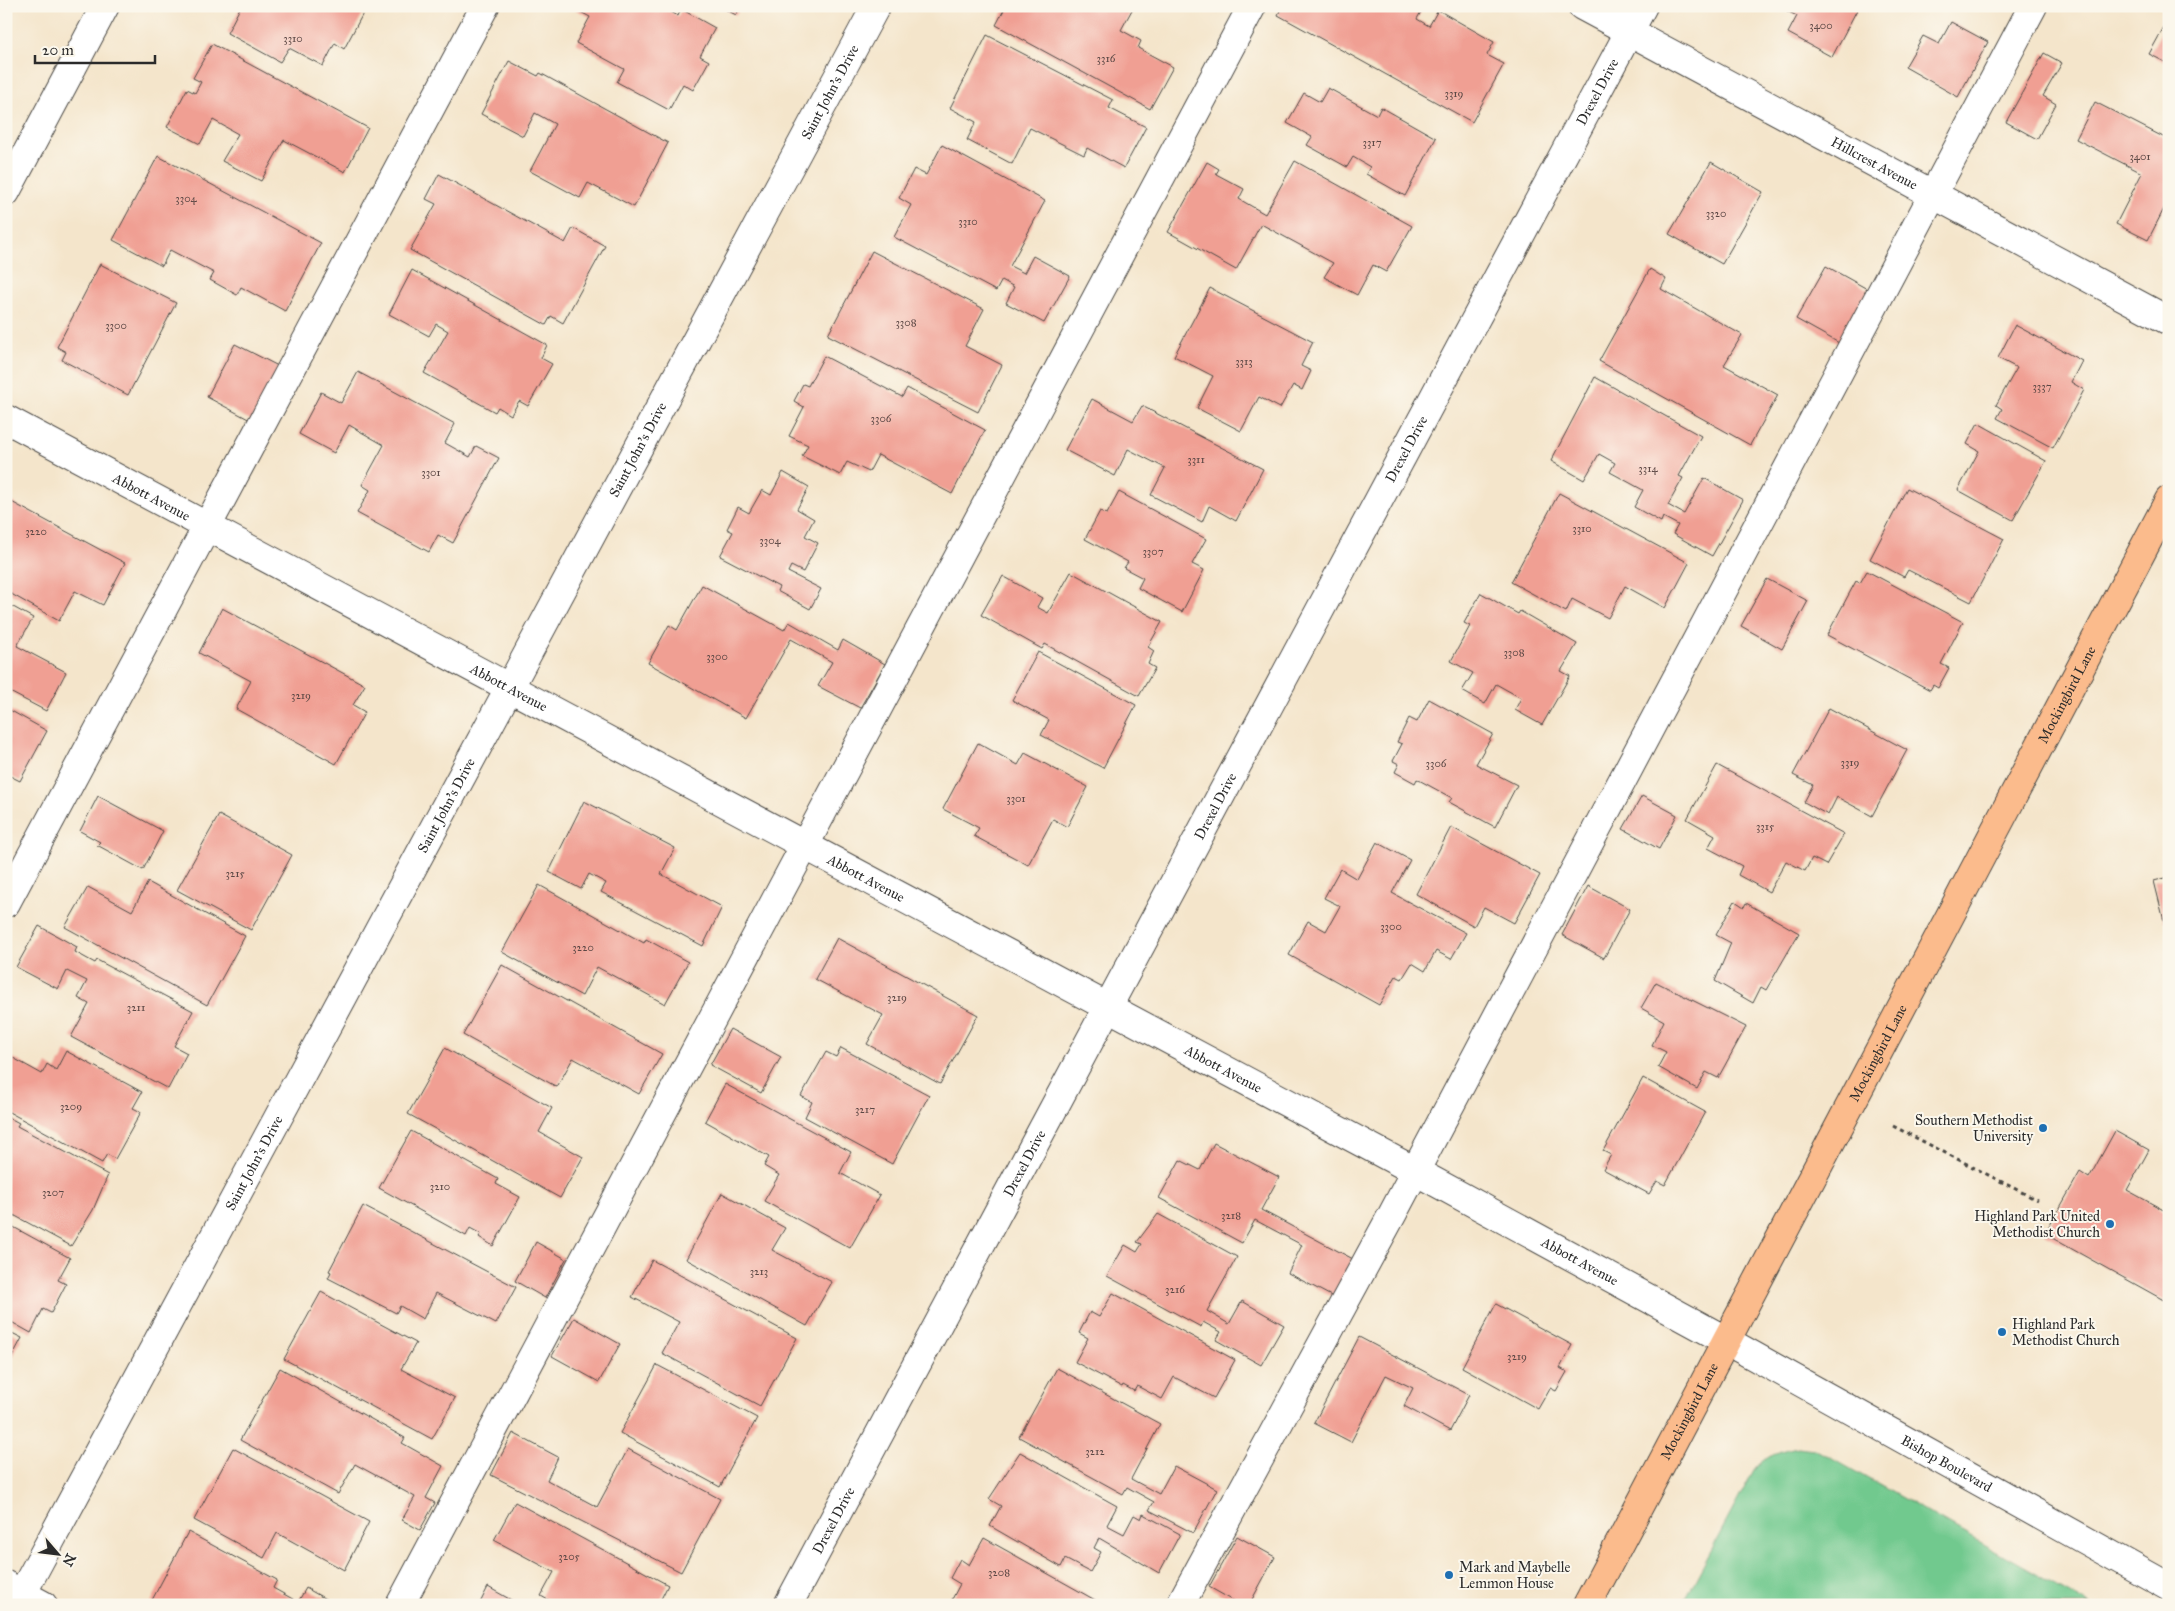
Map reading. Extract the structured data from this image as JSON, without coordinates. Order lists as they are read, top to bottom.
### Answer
{
  "streets": {
    "main road": ["Mockingbird Lane"],
    "street": [
      "Drexel Drive",
      "Saint John's Drive",
      "Hillcrest Avenue",
      "Abbott Avenue",
      "Bishop Boulevard"
    ]
  },
  "crossings": [
    ["Drexel Drive", "Hillcrest Avenue"],
    ["Drexel Drive", "Abbott Avenue"],
    ["Saint John's Drive", "Abbott Avenue"],
    ["Abbott Avenue", "Mockingbird Lane"],
    ["Abbott Avenue", "Bishop Boulevard"],
    ["Mockingbird Lane", "Bishop Boulevard"]
  ],
  "places": [
    "Southern Methodist University",
    "Highland Park United Methodist Church",
    "Highland Park Methodist Church",
    "Mark and Maybelle Lemmon House"
  ],
  "house_numbers": [
    "3400",
    "3310",
    "3316",
    "3319",
    "3317",
    "3401",
    "3304",
    "3320",
    "3310",
    "3308",
    "3300",
    "3313",
    "3337",
    "3306",
    "3311",
    "3314",
    "3301",
    "3310",
    "3220",
    "3304",
    "3307",
    "3308",
    "3300",
    "3219",
    "3319",
    "3306",
    "3301",
    "3315",
    "3215",
    "3300",
    "3220",
    "3219",
    "3211",
    "3209",
    "3217",
    "3210",
    "3207",
    "3218",
    "3213",
    "3216",
    "3219",
    "3212",
    "3205",
    "3208"
  ],
  "scale_bar": "20 m",
  "north": "bottom right"
}
